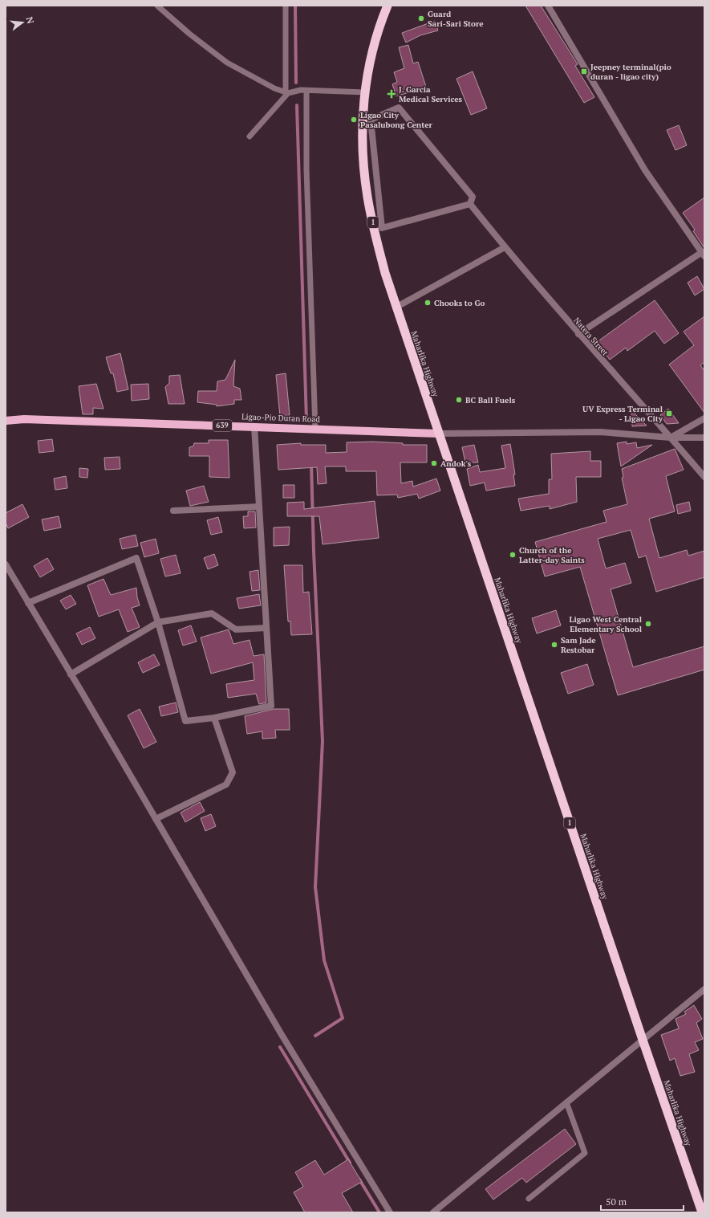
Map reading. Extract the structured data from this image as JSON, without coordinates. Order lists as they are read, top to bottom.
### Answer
{
  "streets": {
    "highway": ["1", "Maharlika Highway"],
    "main road": ["Ligao-Pio Duran Road", "639"],
    "street": ["Natera Street"]
  },
  "crossings": [
    ["Maharlika Highway", "Ligao-Pio Duran Road"]
  ],
  "places": {
    "other": [
      "Guard Sari-Sari Store",
      "Ligao City Pasalubong Center",
      "Chooks to Go",
      "BC Ball Fuels",
      "Andok's",
      "Church of the Latter-day Saints",
      "Ligao West Central Elementary School",
      "Sam Jade Restobar"
    ],
    "transit": ["Jeepney terminal(pio duran - ligao city)", "UV Express Terminal - Ligao City"],
    "health": ["J. Garcia Medical Services"]
  },
  "scale_bar": "50 m",
  "north": "right"
}
